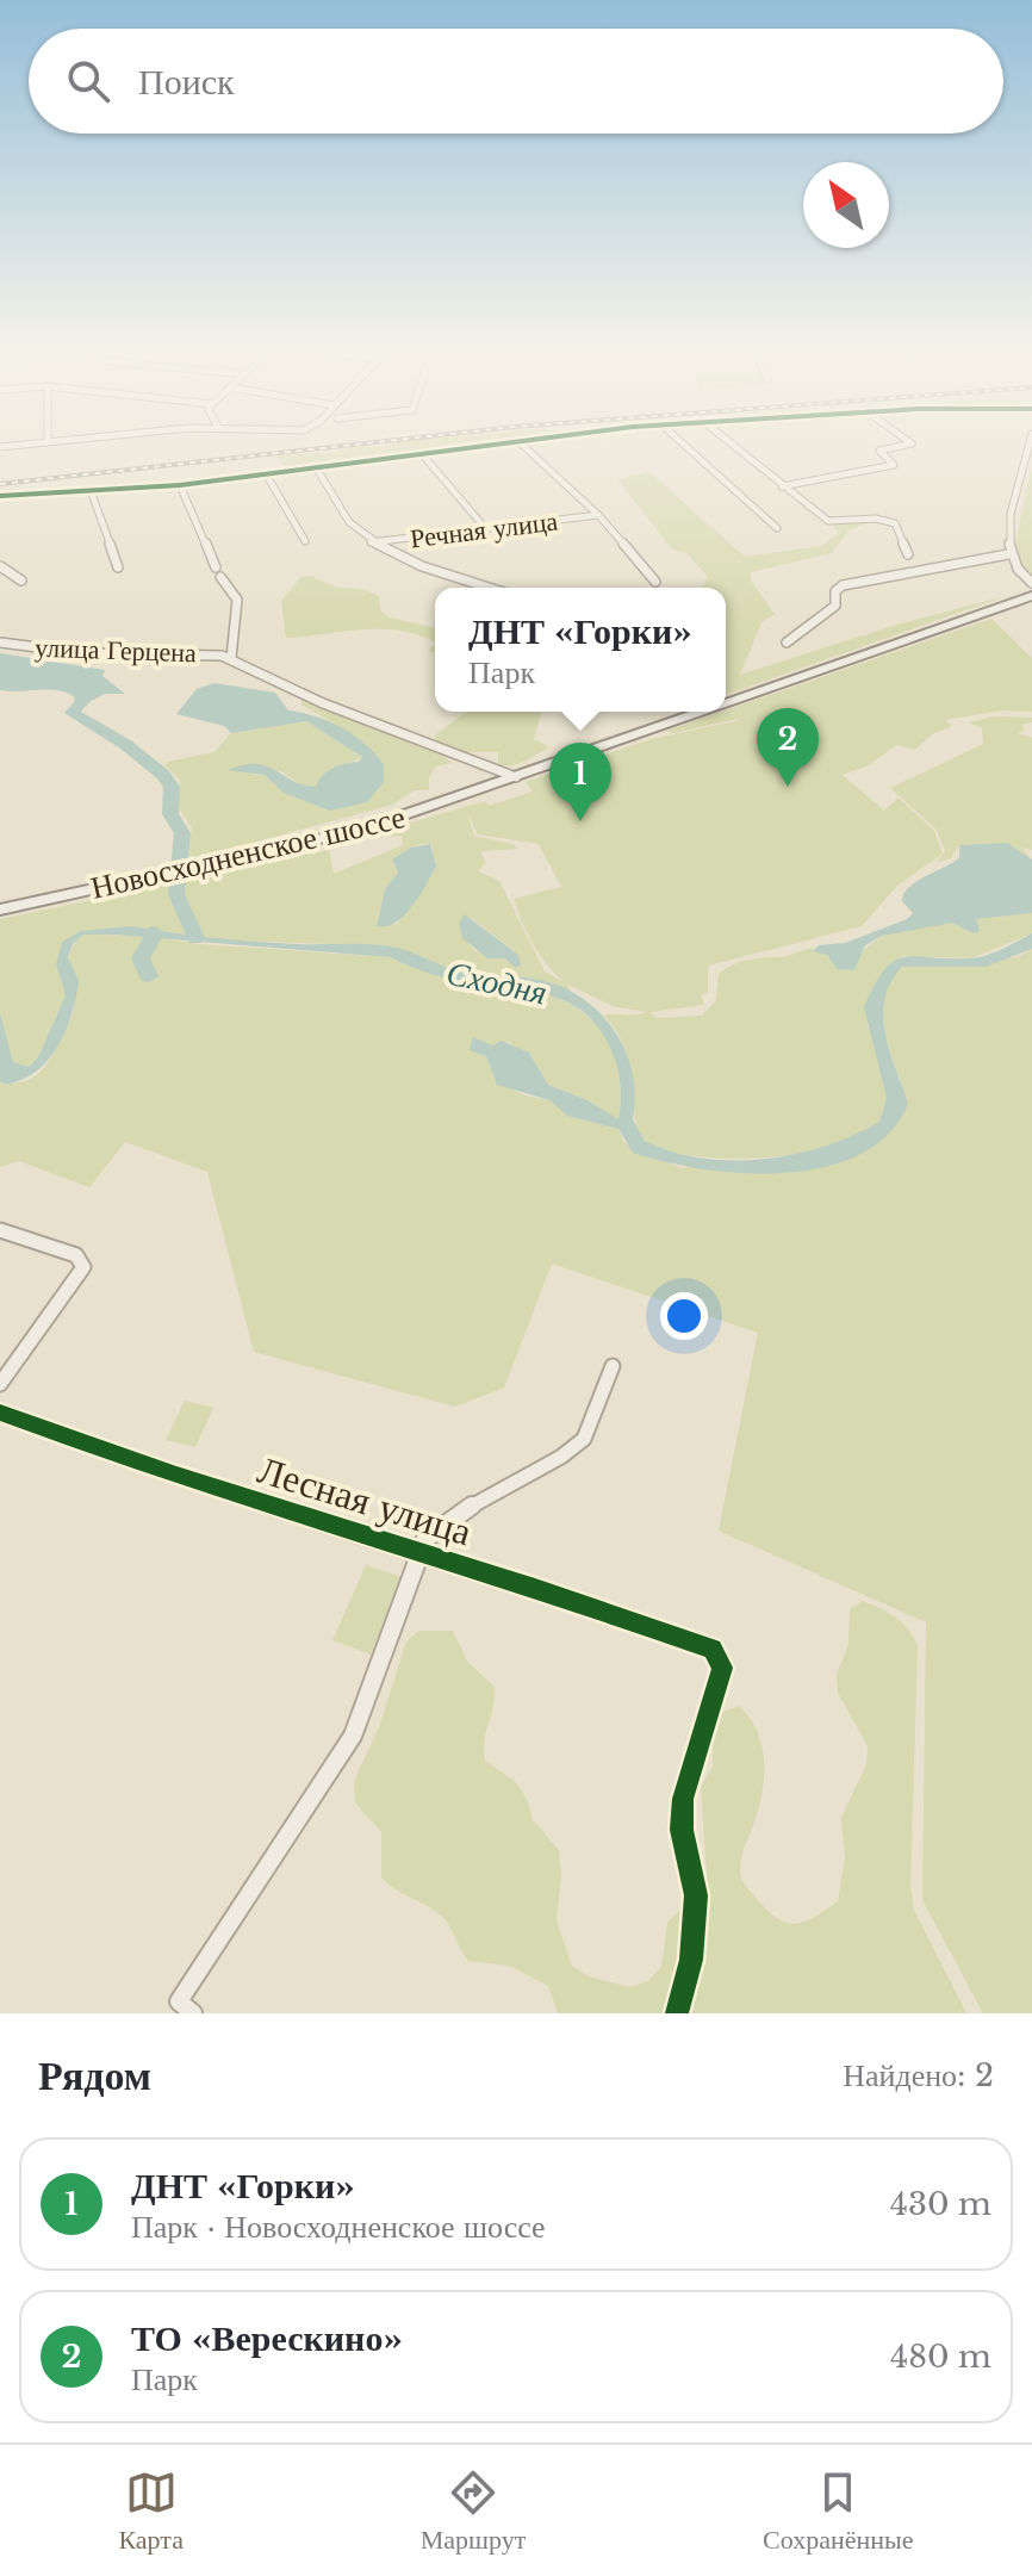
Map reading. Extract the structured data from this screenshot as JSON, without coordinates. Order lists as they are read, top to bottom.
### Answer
{
  "streets": {
    "main road": ["Новосходненское шоссе"],
    "street": ["Речная улица", "улица Герцена", "Лесная улица"]
  },
  "water": ["Сходня"],
  "north": "top left",
  "page": {
    "search": "Поиск",
    "popup": ["ДНТ «Горки»", "Парк"],
    "pins": ["2", "1"],
    "heading": ["Рядом", "Найдено: 2"],
    "list": [
      {
        "mark": "1",
        "name": "ДНТ «Горки»",
        "note": "Парк · Новосходненское шоссе",
        "value": "430 m"
      },
      {
        "mark": "2",
        "name": "ТО «Верескино»",
        "note": "Парк",
        "value": "480 m"
      }
    ],
    "nav": ["Карта", "Маршрут", "Сохранённые"]
  }
}
